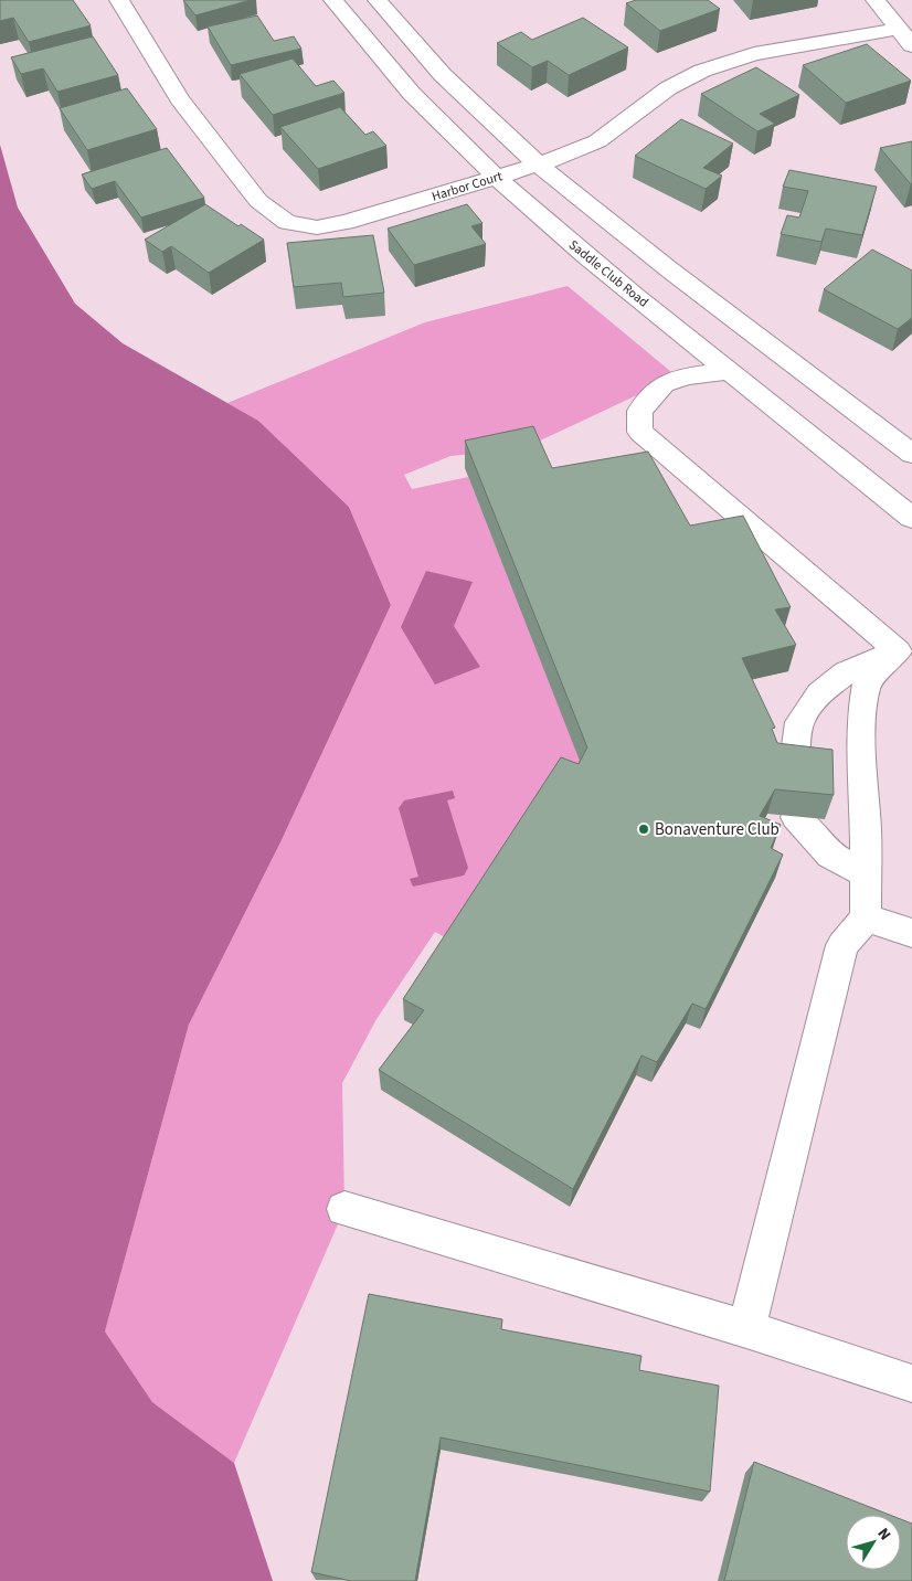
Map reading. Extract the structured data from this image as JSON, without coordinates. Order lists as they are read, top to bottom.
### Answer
{
  "streets": {
    "street": ["Harbor Court", "Saddle Club Road"]
  },
  "crossings": [
    ["Harbor Court", "Saddle Club Road"]
  ],
  "places": ["Bonaventure Club"],
  "north": "top right"
}
